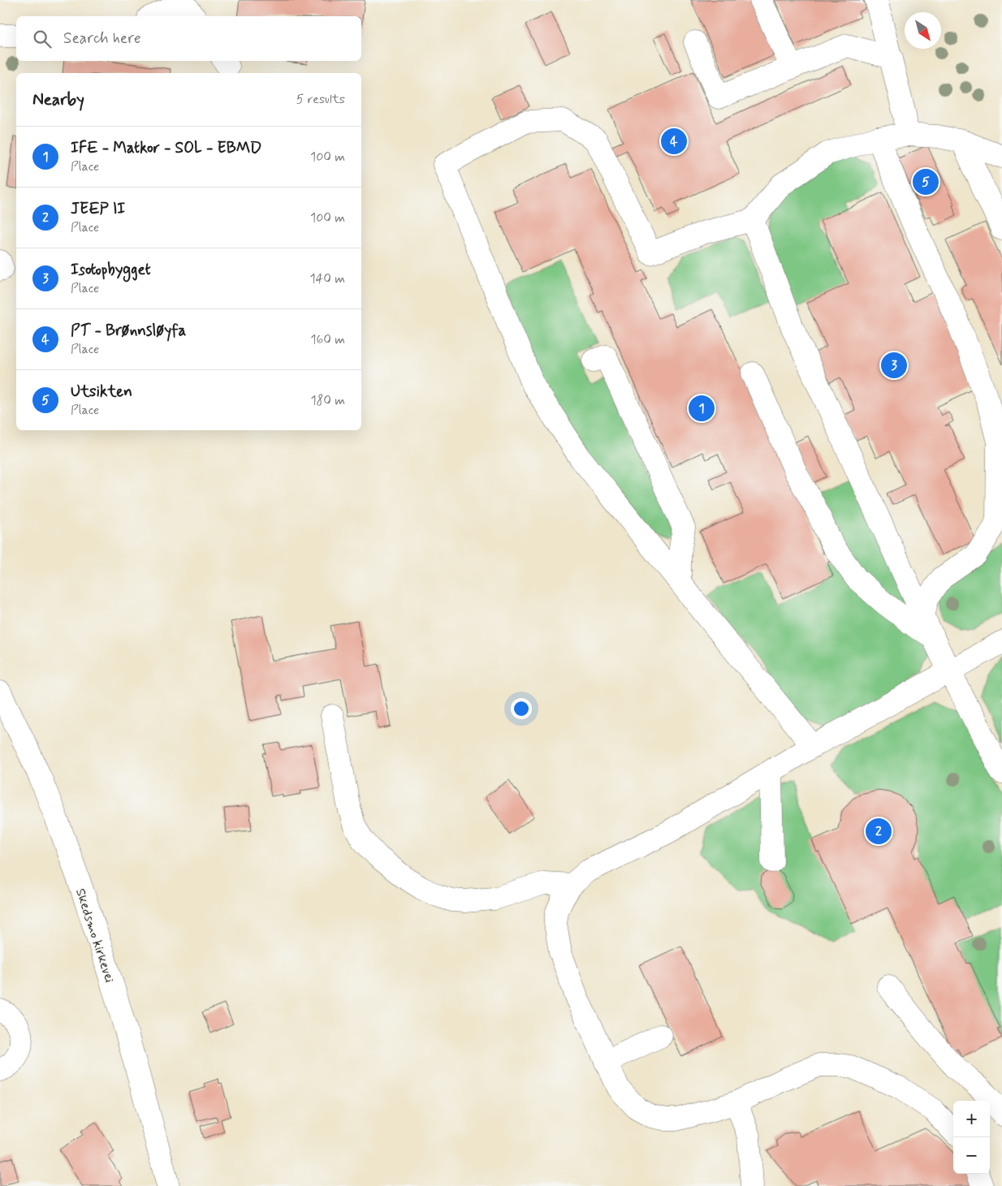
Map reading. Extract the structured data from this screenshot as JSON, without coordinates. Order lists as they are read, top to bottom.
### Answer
{
  "streets": {
    "main road": ["Skedsmo kirkevei"]
  },
  "north": "bottom right",
  "page": {
    "search": "Search here",
    "heading": ["Nearby", "5 results"],
    "list": [
      {
        "mark": "1",
        "name": "IFE - Matkor - SOL - EBMD",
        "note": "Place",
        "value": "100 m"
      },
      {
        "mark": "2",
        "name": "JEEP II",
        "note": "Place",
        "value": "100 m"
      },
      {
        "mark": "3",
        "name": "Isotopbygget",
        "note": "Place",
        "value": "140 m"
      },
      {
        "mark": "4",
        "name": "PT - Brønnsløyfa",
        "note": "Place",
        "value": "160 m"
      },
      {
        "mark": "5",
        "name": "Utsikten",
        "note": "Place",
        "value": "180 m"
      }
    ],
    "pins": [
      "4",
      "5",
      "3",
      "1",
      "2"
    ],
    "map_buttons": ["+", "−"]
  }
}
